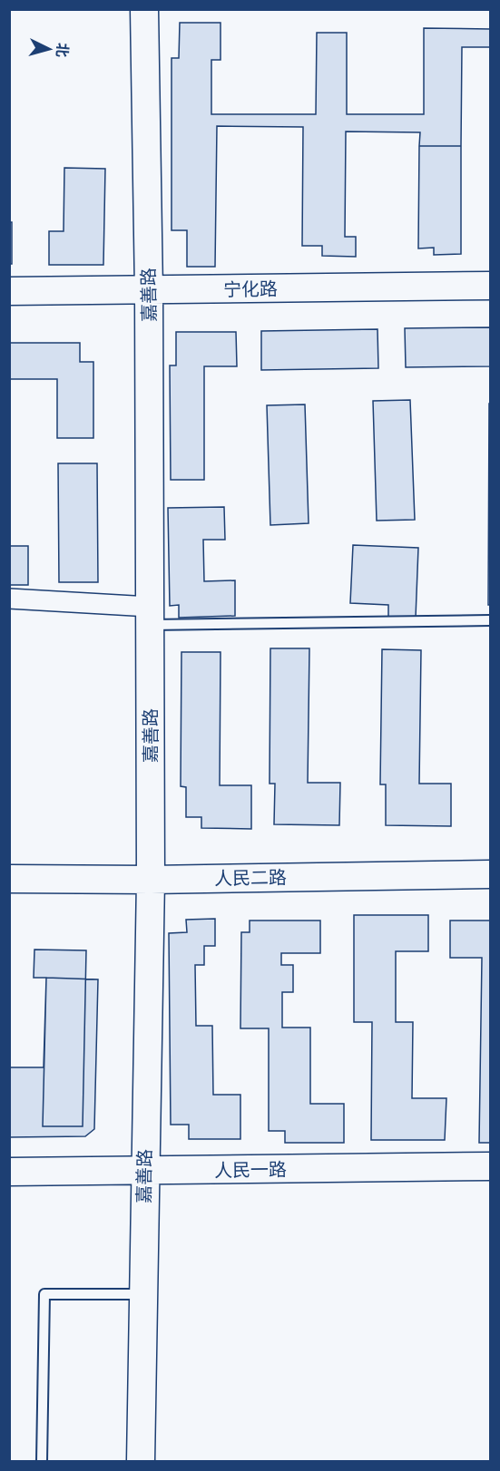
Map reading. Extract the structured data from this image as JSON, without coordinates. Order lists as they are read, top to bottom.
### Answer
{
  "streets": {
    "street": [
      "宁化路",
      "嘉善路",
      "人民二路",
      "人民一路"
    ]
  },
  "crossings": [
    ["宁化路", "嘉善路"],
    ["嘉善路", "人民二路"],
    ["嘉善路", "人民一路"]
  ],
  "north": "right"
}
